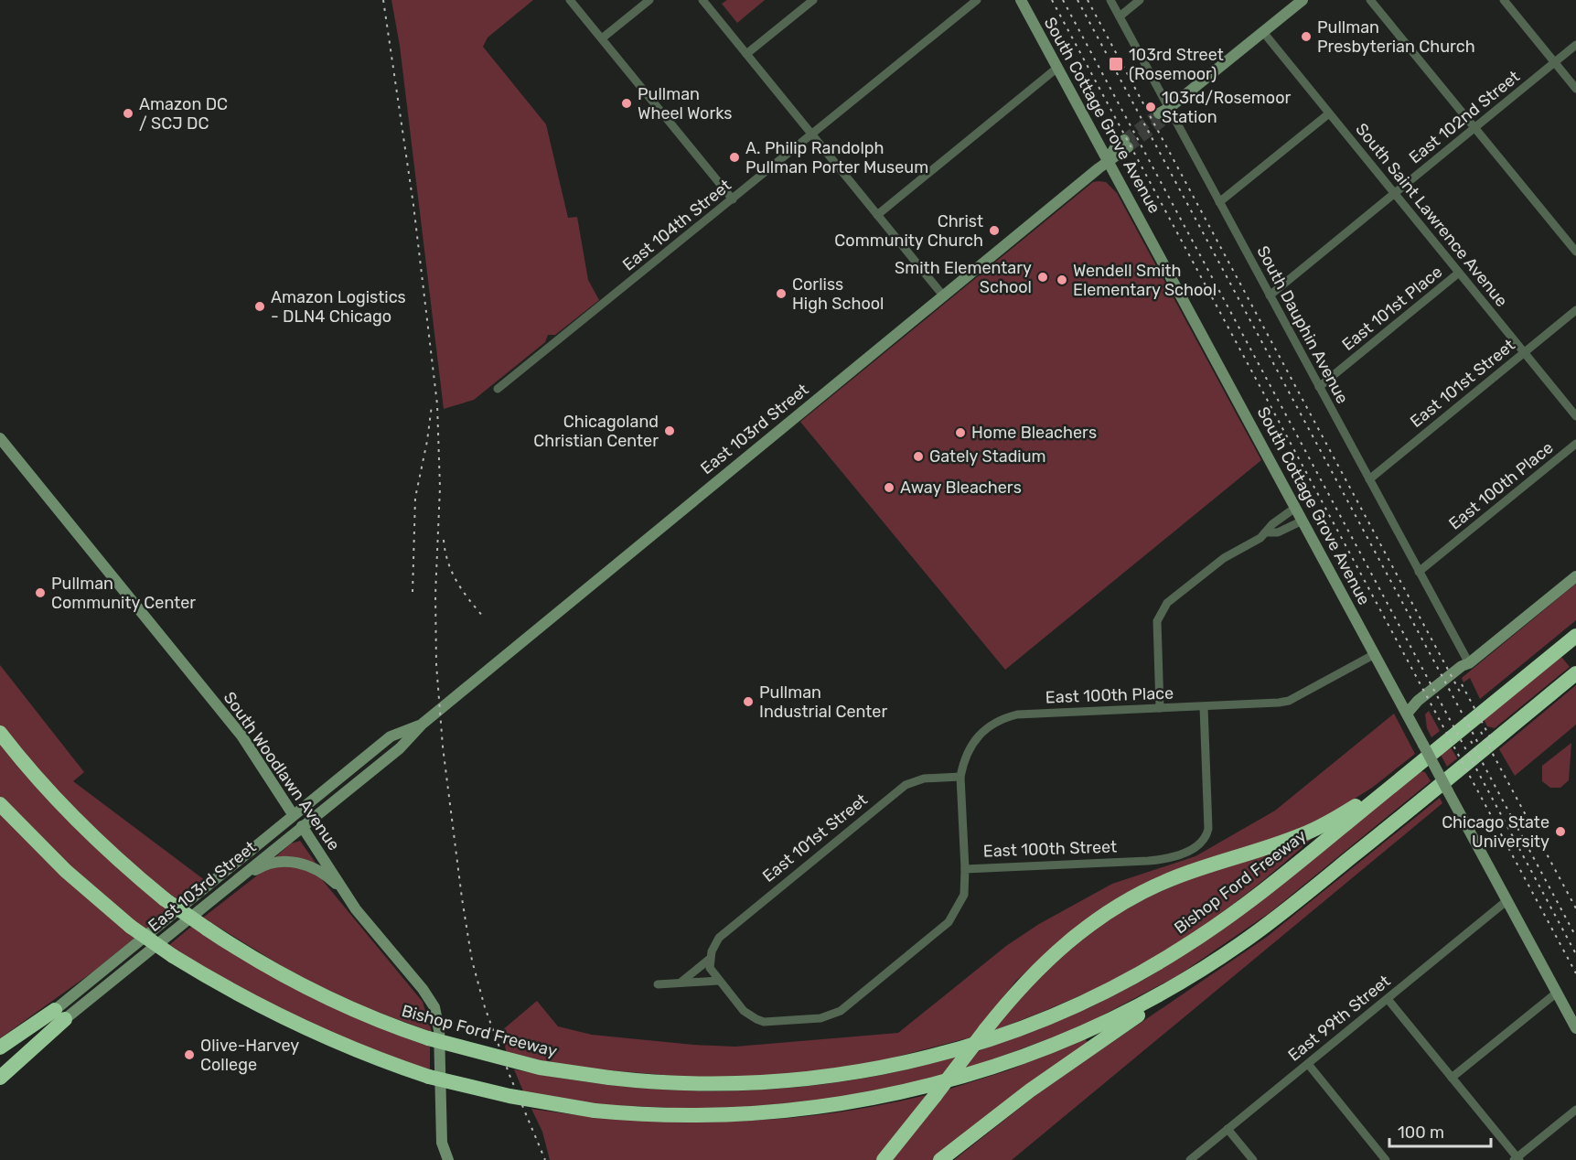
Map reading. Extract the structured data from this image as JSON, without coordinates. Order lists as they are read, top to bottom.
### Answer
{
  "streets": {
    "highway": ["Bishop Ford Freeway"],
    "main road": ["South Cottage Grove Avenue", "East 103rd Street", "South Woodlawn Avenue"],
    "street": [
      "East 102nd Street",
      "South Saint Lawrence Avenue",
      "East 104th Street",
      "East 101st Place",
      "South Dauphin Avenue",
      "East 101st Street",
      "East 100th Place",
      "East 100th Street",
      "East 99th Street"
    ]
  },
  "crossings": [
    ["South Cottage Grove Avenue", "East 103rd Street"],
    ["South Cottage Grove Avenue", "East 100th Place"],
    ["South Cottage Grove Avenue", "East 99th Street"],
    ["East 102nd Street", "South Saint Lawrence Avenue"],
    ["East 102nd Street", "South Dauphin Avenue"],
    ["South Saint Lawrence Avenue", "East 101st Place"],
    ["South Saint Lawrence Avenue", "East 101st Street"],
    ["East 101st Place", "South Dauphin Avenue"],
    ["South Dauphin Avenue", "East 101st Street"],
    ["South Dauphin Avenue", "East 100th Place"],
    ["East 101st Street", "East 100th Place"],
    ["East 103rd Street", "South Woodlawn Avenue"],
    ["East 100th Place", "East 100th Street"]
  ],
  "places": {
    "other": [
      "Pullman Presbyterian Church",
      "Pullman Wheel Works",
      "103rd/Rosemoor Station",
      "Amazon DC / SCJ DC",
      "A. Philip Randolph Pullman Porter Museum",
      "Christ Community Church",
      "Smith Elementary School",
      "Wendell Smith Elementary School",
      "Corliss High School",
      "Amazon Logistics - DLN4 Chicago",
      "Chicagoland Christian Center",
      "Home Bleachers",
      "Gately Stadium",
      "Away Bleachers",
      "Pullman Community Center",
      "Pullman Industrial Center",
      "Chicago State University",
      "Olive-Harvey College"
    ],
    "transit": ["103rd Street (Rosemoor)"]
  },
  "scale_bar": "100 m"
}
